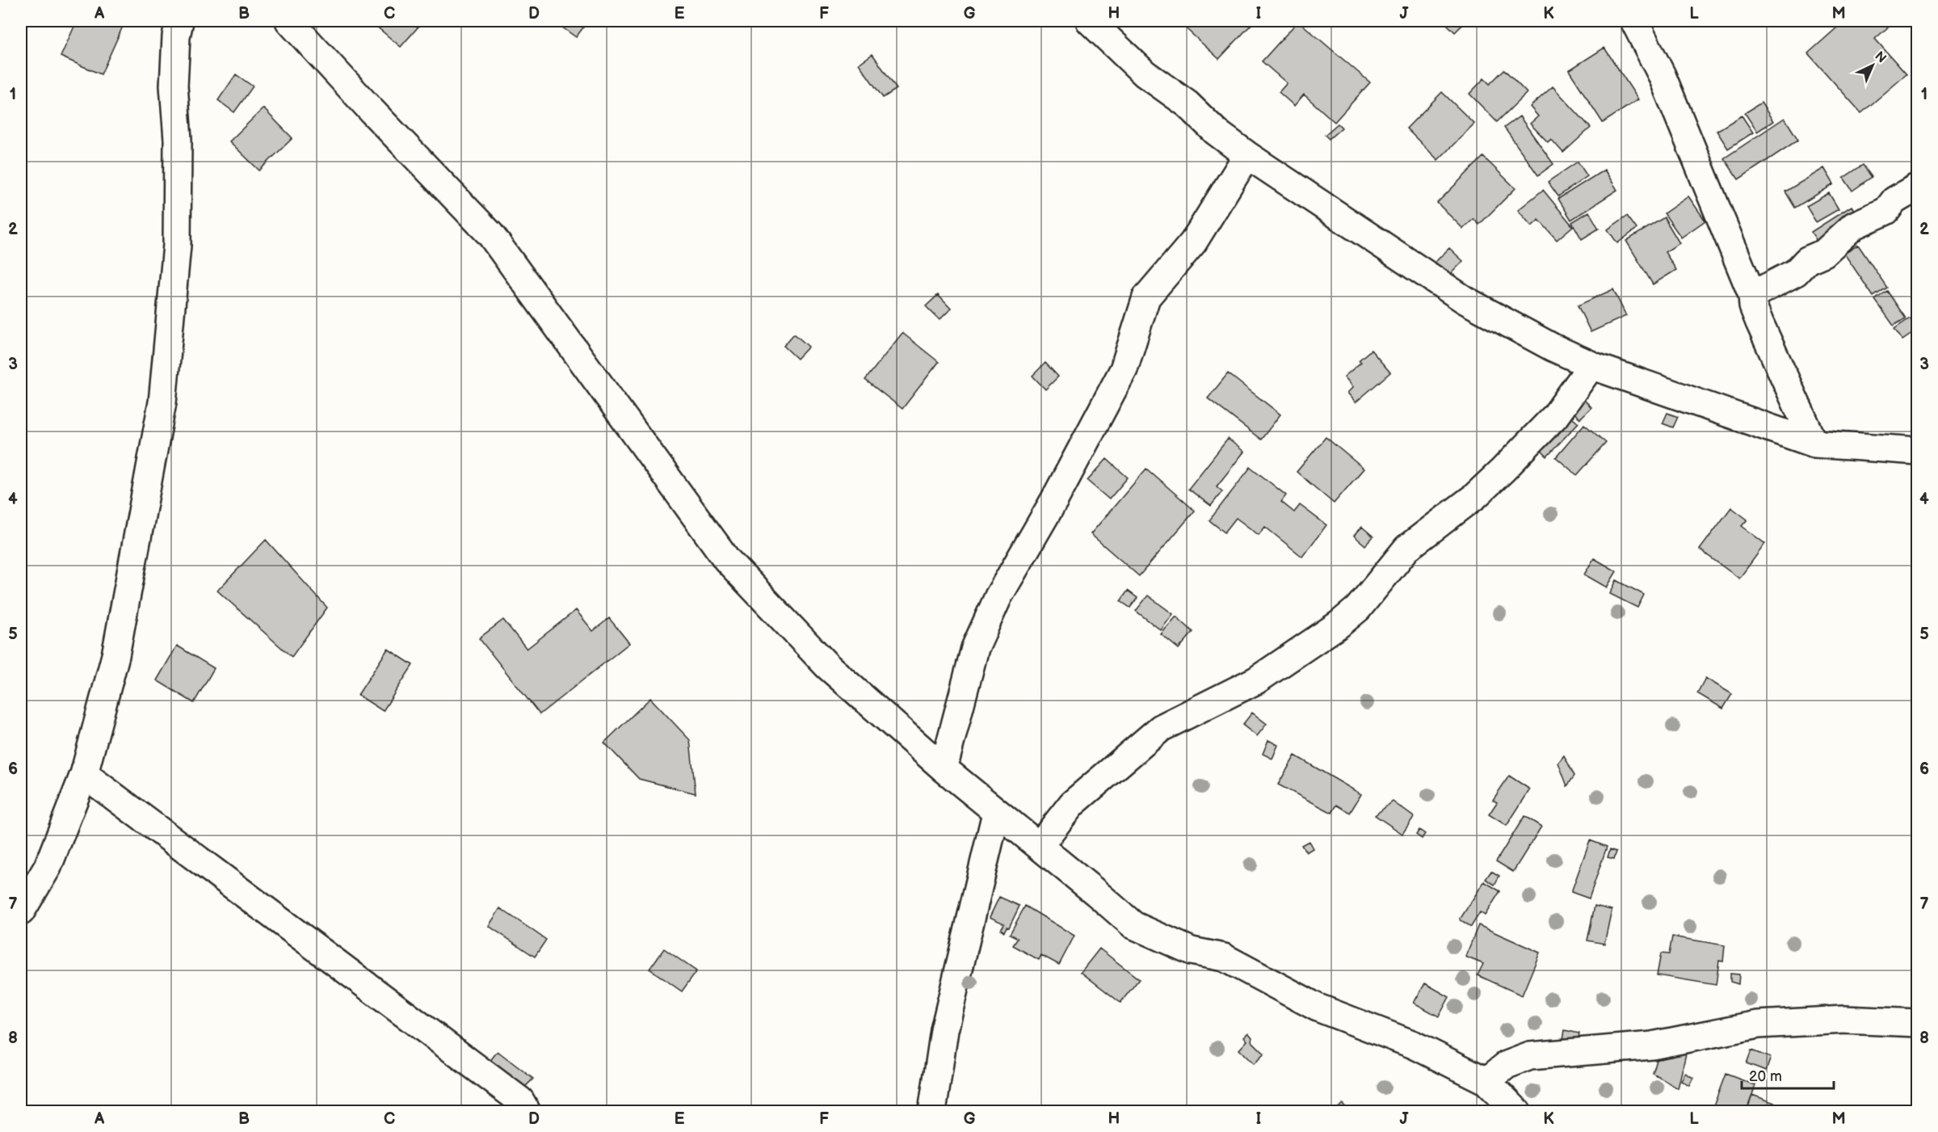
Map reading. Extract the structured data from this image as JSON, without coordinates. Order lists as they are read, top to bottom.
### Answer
{
  "scale_bar": "20 m",
  "north": "top right",
  "grid": {
    "columns": [
      "A",
      "B",
      "C",
      "D",
      "E",
      "F",
      "G",
      "H",
      "I",
      "J",
      "K",
      "L",
      "M"
    ],
    "rows": [
      "1",
      "2",
      "3",
      "4",
      "5",
      "6",
      "7",
      "8"
    ]
  }
}
